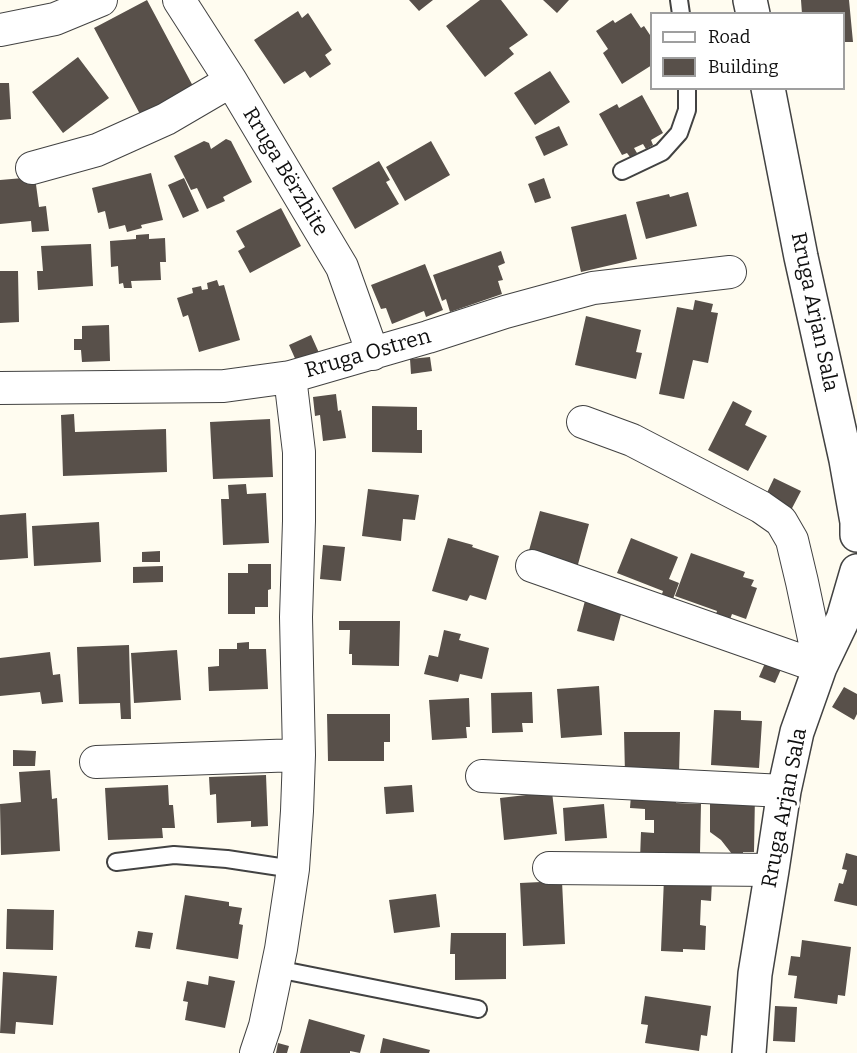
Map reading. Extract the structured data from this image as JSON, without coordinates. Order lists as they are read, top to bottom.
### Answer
{
  "streets": {
    "street": ["Rruga Bërzhite", "Rruga Arjan Sala", "Rruga Ostren"]
  },
  "crossings": [
    ["Rruga Bërzhite", "Rruga Ostren"]
  ],
  "legend": ["Road", "Building"]
}
